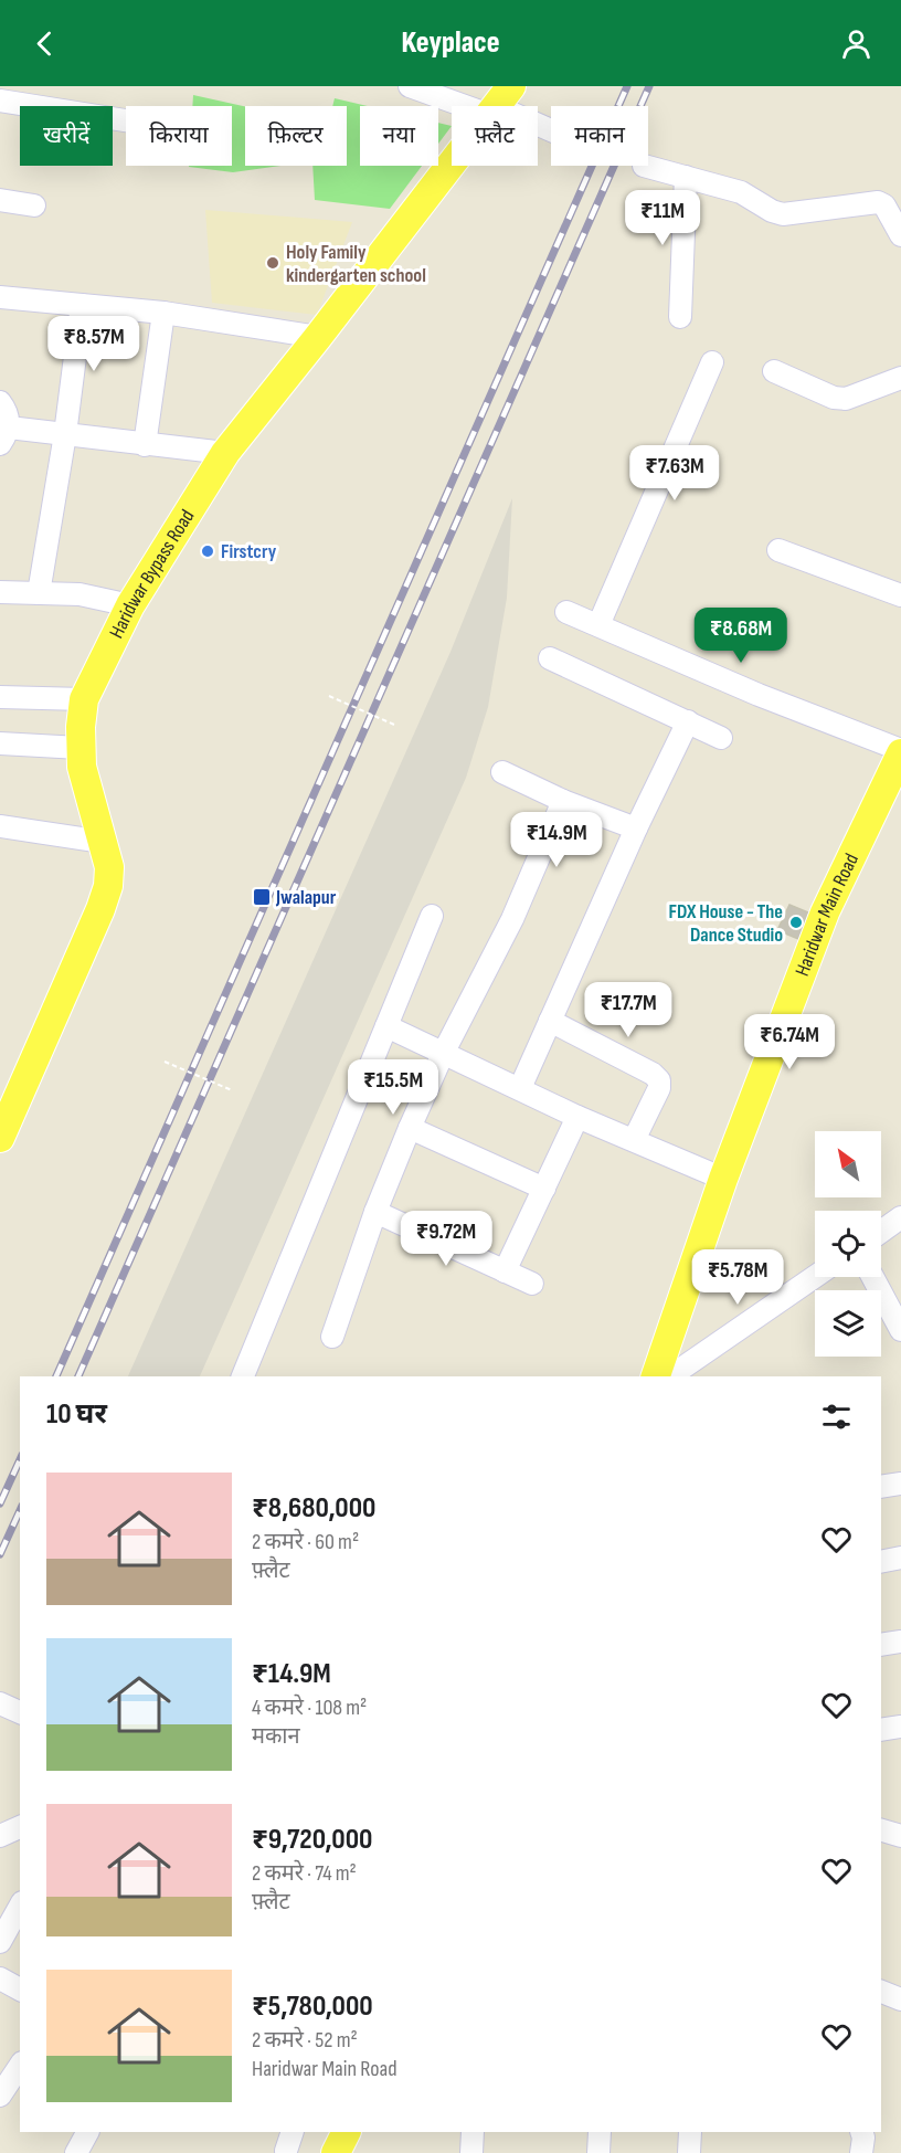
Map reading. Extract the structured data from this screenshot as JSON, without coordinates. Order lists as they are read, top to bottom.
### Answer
{
  "streets": {
    "main road": ["Haridwar Bypass Road", "Haridwar Main Road"]
  },
  "places": {
    "other": ["Holy Family kindergarten school", "Firstcry", "FDX House - The Dance Studio"],
    "transit": ["Jwalapur"]
  },
  "north": "top left",
  "page": {
    "header": "Keyplace",
    "chip": [
      "खरीदें",
      "किराया",
      "फ़िल्टर",
      "नया",
      "फ़्लैट",
      "मकान"
    ],
    "price": [
      "₹11M",
      "₹8.57M",
      "₹7.63M",
      "₹8.68M",
      "₹14.9M",
      "₹17.7M",
      "₹6.74M",
      "₹15.5M",
      "₹9.72M",
      "₹5.78M"
    ],
    "heading": "10 घर",
    "list": [
      {
        "name": "₹8,680,000",
        "note": "2 कमरे · 60 m² · फ़्लैट"
      },
      {
        "name": "₹14.9M",
        "note": "4 कमरे · 108 m² · मकान"
      },
      {
        "name": "₹9,720,000",
        "note": "2 कमरे · 74 m² · फ़्लैट"
      },
      {
        "name": "₹5,780,000",
        "note": "2 कमरे · 52 m² · Haridwar Main Road"
      }
    ]
  }
}
